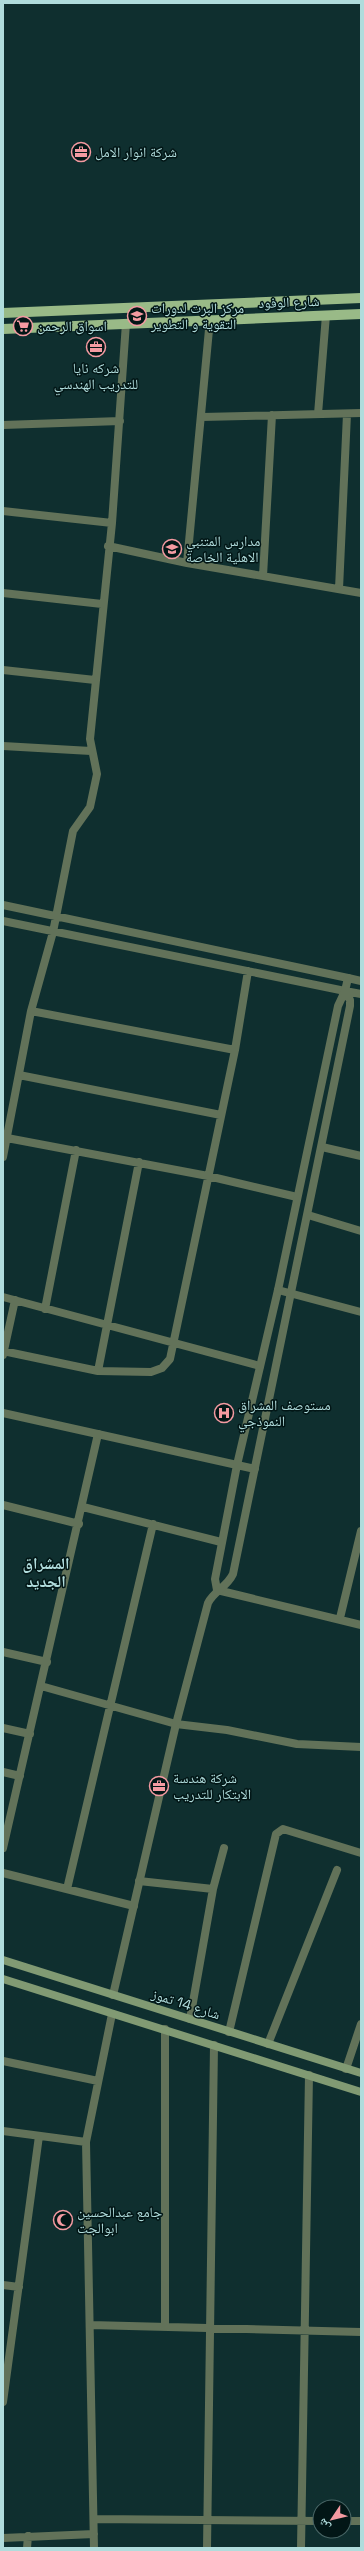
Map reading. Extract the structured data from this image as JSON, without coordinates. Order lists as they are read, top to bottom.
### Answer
{
  "streets": {
    "main road": ["شارع الوفود", "شارع 14 تموز"]
  },
  "districts": ["المشراق الجديد"],
  "places": {
    "office": ["شركة انوار الامل", "شركه نايا للتدريب الهندسي", "شركة هندسة الابتكار للتدريب"],
    "school or university": ["مركز البرت لدورات التقوية و التطوير", "مدارس المتنبي الاهلية الخاصة"],
    "supermarket": ["اسواق الرحمن"],
    "hospital": ["مستوصف المشراق النموذجي"],
    "mosque": ["جامع عبدالحسين ابوالجت"]
  },
  "north": "bottom left"
}
